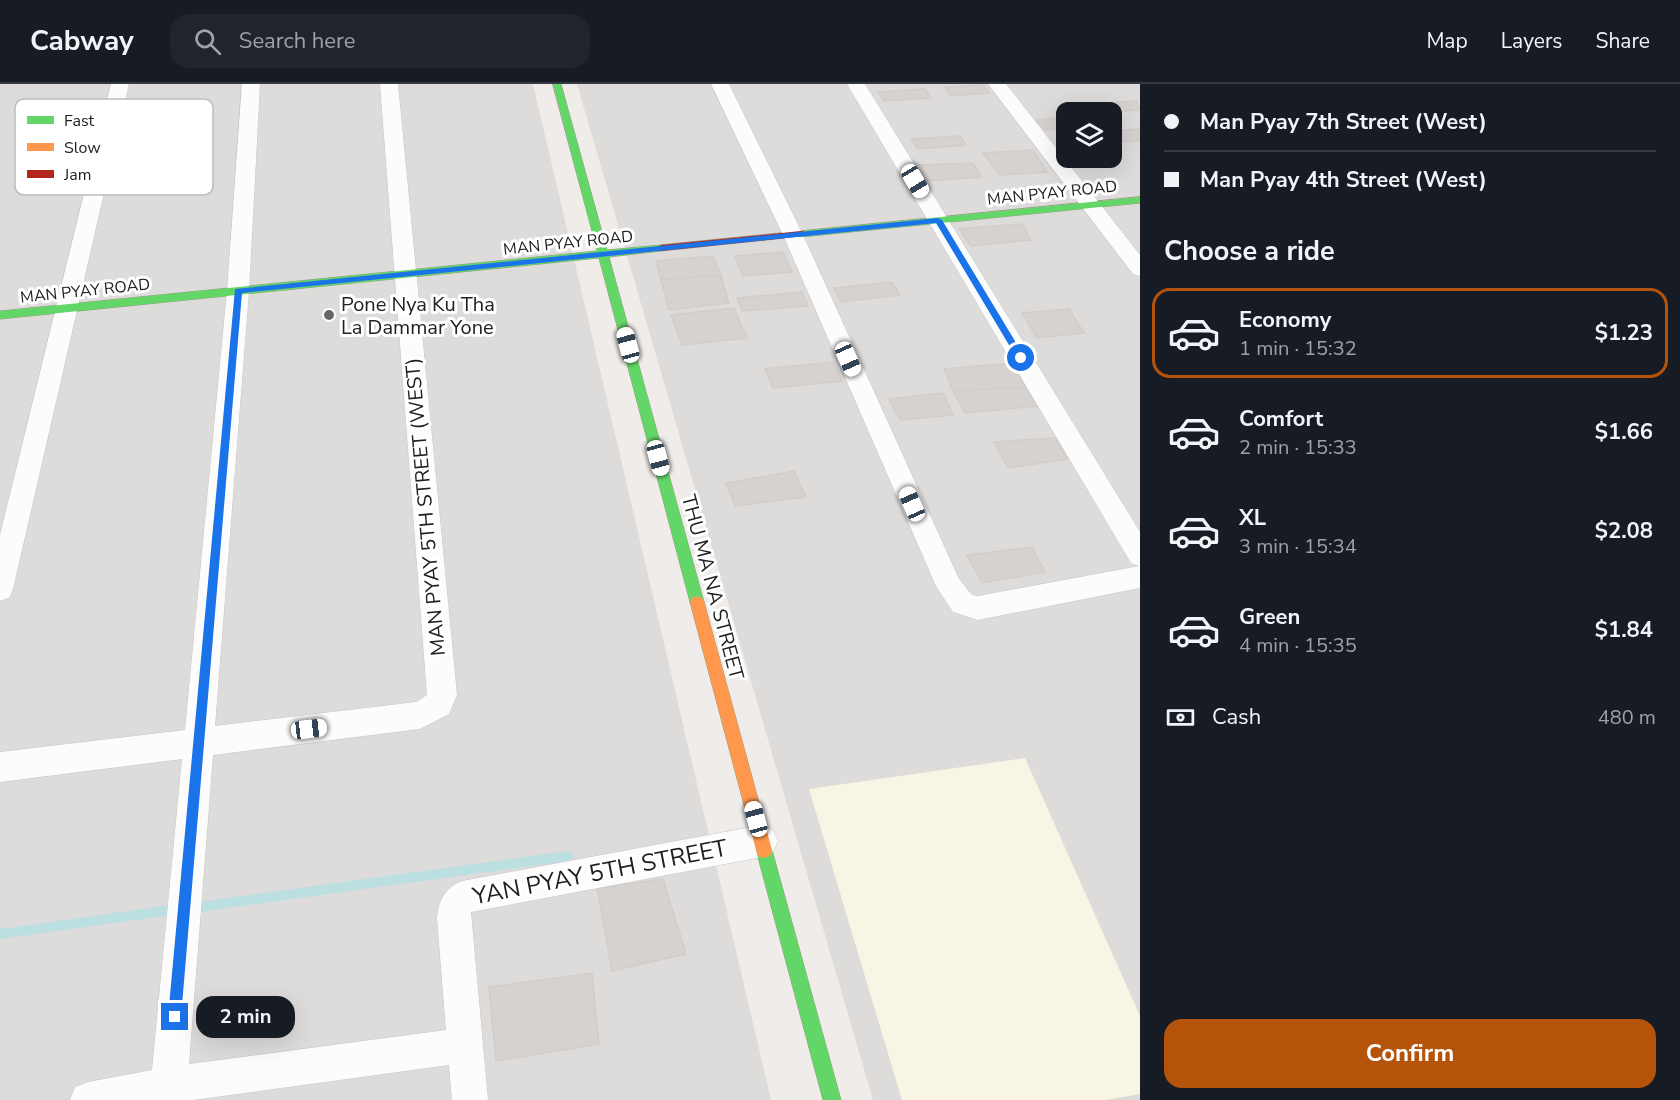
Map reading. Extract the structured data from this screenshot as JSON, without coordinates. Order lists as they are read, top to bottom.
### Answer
{
  "streets": {
    "street": [
      "MAN PYAY ROAD",
      "MAN PYAY 5TH STREET (WEST)",
      "THU MA NA STREET",
      "YAN PYAY 5TH STREET"
    ]
  },
  "crossings": [
    ["MAN PYAY ROAD", "MAN PYAY 5TH STREET (WEST)"],
    ["MAN PYAY ROAD", "THU MA NA STREET"],
    ["THU MA NA STREET", "YAN PYAY 5TH STREET"]
  ],
  "places": ["Pone Nya Ku Tha La Dammar Yone"],
  "legend": ["Fast", "Slow", "Jam"],
  "page": {
    "header": "Cabway",
    "search": "Search here",
    "nav": ["Map", "Layers", "Share"],
    "banner": ["Man Pyay 7th Street (West)", "Man Pyay 4th Street (West)"],
    "heading": "Choose a ride",
    "list": [
      {
        "name": "Economy",
        "note": "1 min · 15:32",
        "value": "$1.23"
      },
      {
        "name": "Comfort",
        "note": "2 min · 15:33",
        "value": "$1.66"
      },
      {
        "name": "XL",
        "note": "3 min · 15:34",
        "value": "$2.08"
      },
      {
        "name": "Green",
        "note": "4 min · 15:35",
        "value": "$1.84"
      }
    ],
    "pay": ["Cash", "480 m"],
    "bubble": "2 min",
    "buttons": "Confirm"
  }
}
